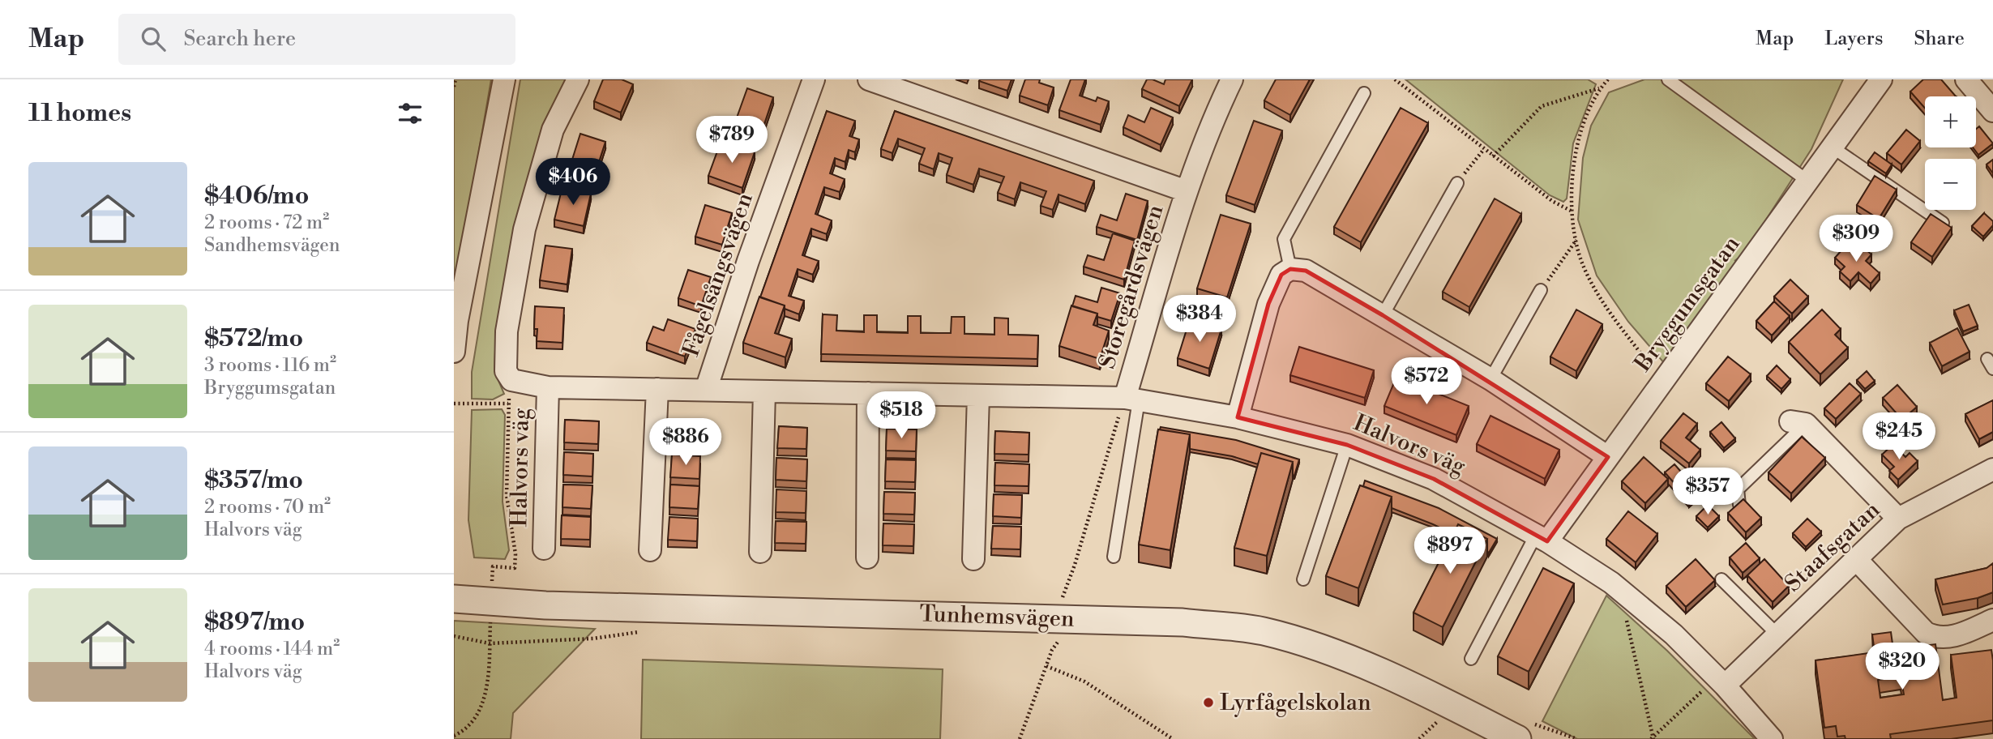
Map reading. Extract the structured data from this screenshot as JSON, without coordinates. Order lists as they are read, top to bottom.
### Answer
{
  "streets": {
    "street": [
      "Fågelsångsvägen",
      "Storegårdsvägen",
      "Bryggumsgatan",
      "Halvors väg",
      "Staafsgatan",
      "Tunhemsvägen"
    ]
  },
  "crossings": [
    ["Fågelsångsvägen", "Halvors väg"],
    ["Storegårdsvägen", "Halvors väg"],
    ["Bryggumsgatan", "Halvors väg"],
    ["Halvors väg", "Staafsgatan"]
  ],
  "places": ["Lyrfågelskolan"],
  "page": {
    "header": "Map",
    "search": "Search here",
    "nav": ["Map", "Layers", "Share"],
    "heading": "11 homes",
    "map_buttons": ["+", "−"],
    "price": [
      "$789",
      "$406",
      "$309",
      "$384",
      "$572",
      "$518",
      "$245",
      "$886",
      "$357",
      "$897",
      "$320"
    ],
    "list": [
      {
        "name": "$406/mo",
        "note": "2 rooms · 72 m² · Sandhemsvägen"
      },
      {
        "name": "$572/mo",
        "note": "3 rooms · 116 m² · Bryggumsgatan"
      },
      {
        "name": "$357/mo",
        "note": "2 rooms · 70 m² · Halvors väg"
      },
      {
        "name": "$897/mo",
        "note": "4 rooms · 144 m² · Halvors väg"
      }
    ]
  }
}
